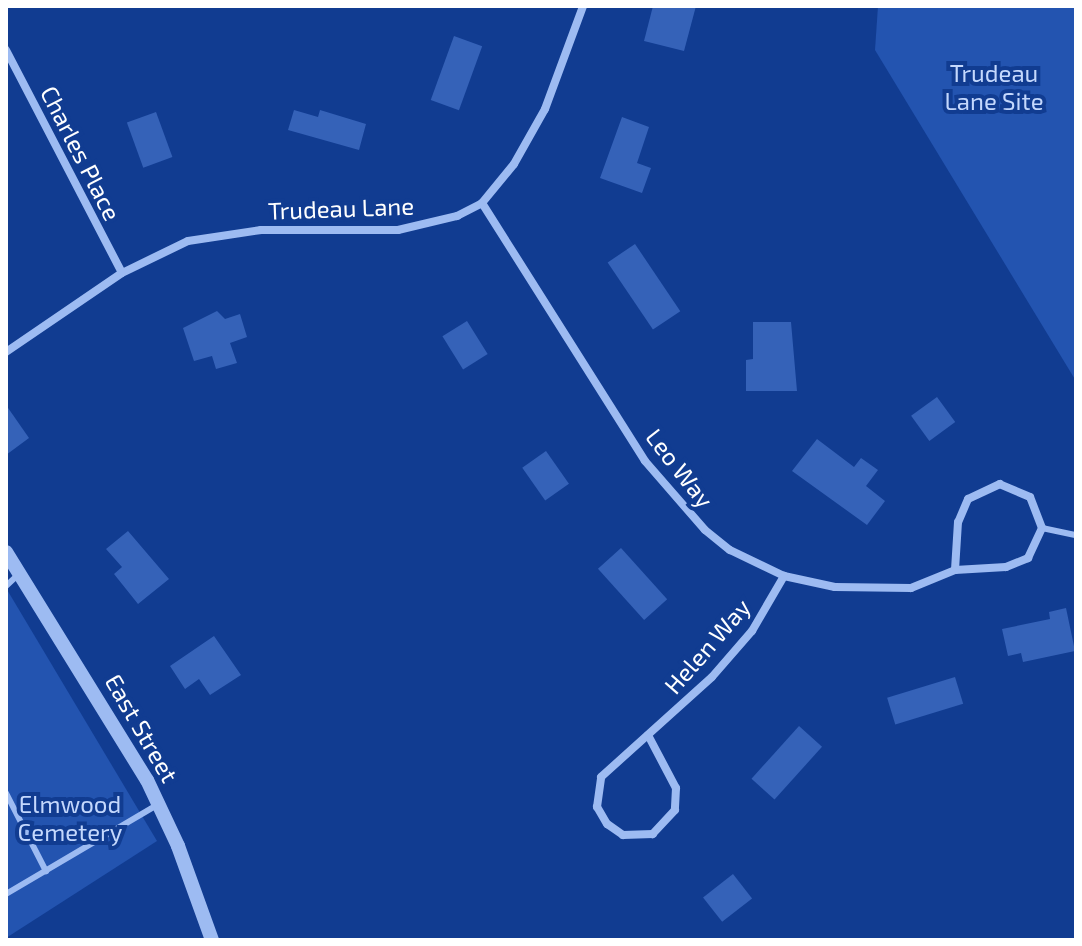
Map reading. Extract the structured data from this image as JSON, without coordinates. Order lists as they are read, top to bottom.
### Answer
{
  "streets": {
    "street": [
      "Charles Place",
      "Trudeau Lane",
      "Leo Way",
      "Helen Way",
      "East Street"
    ]
  },
  "crossings": [
    ["Charles Place", "Trudeau Lane"],
    ["Trudeau Lane", "Leo Way"],
    ["Leo Way", "Helen Way"]
  ],
  "parks": ["Trudeau Lane Site", "Elmwood Cemetery"]
}
